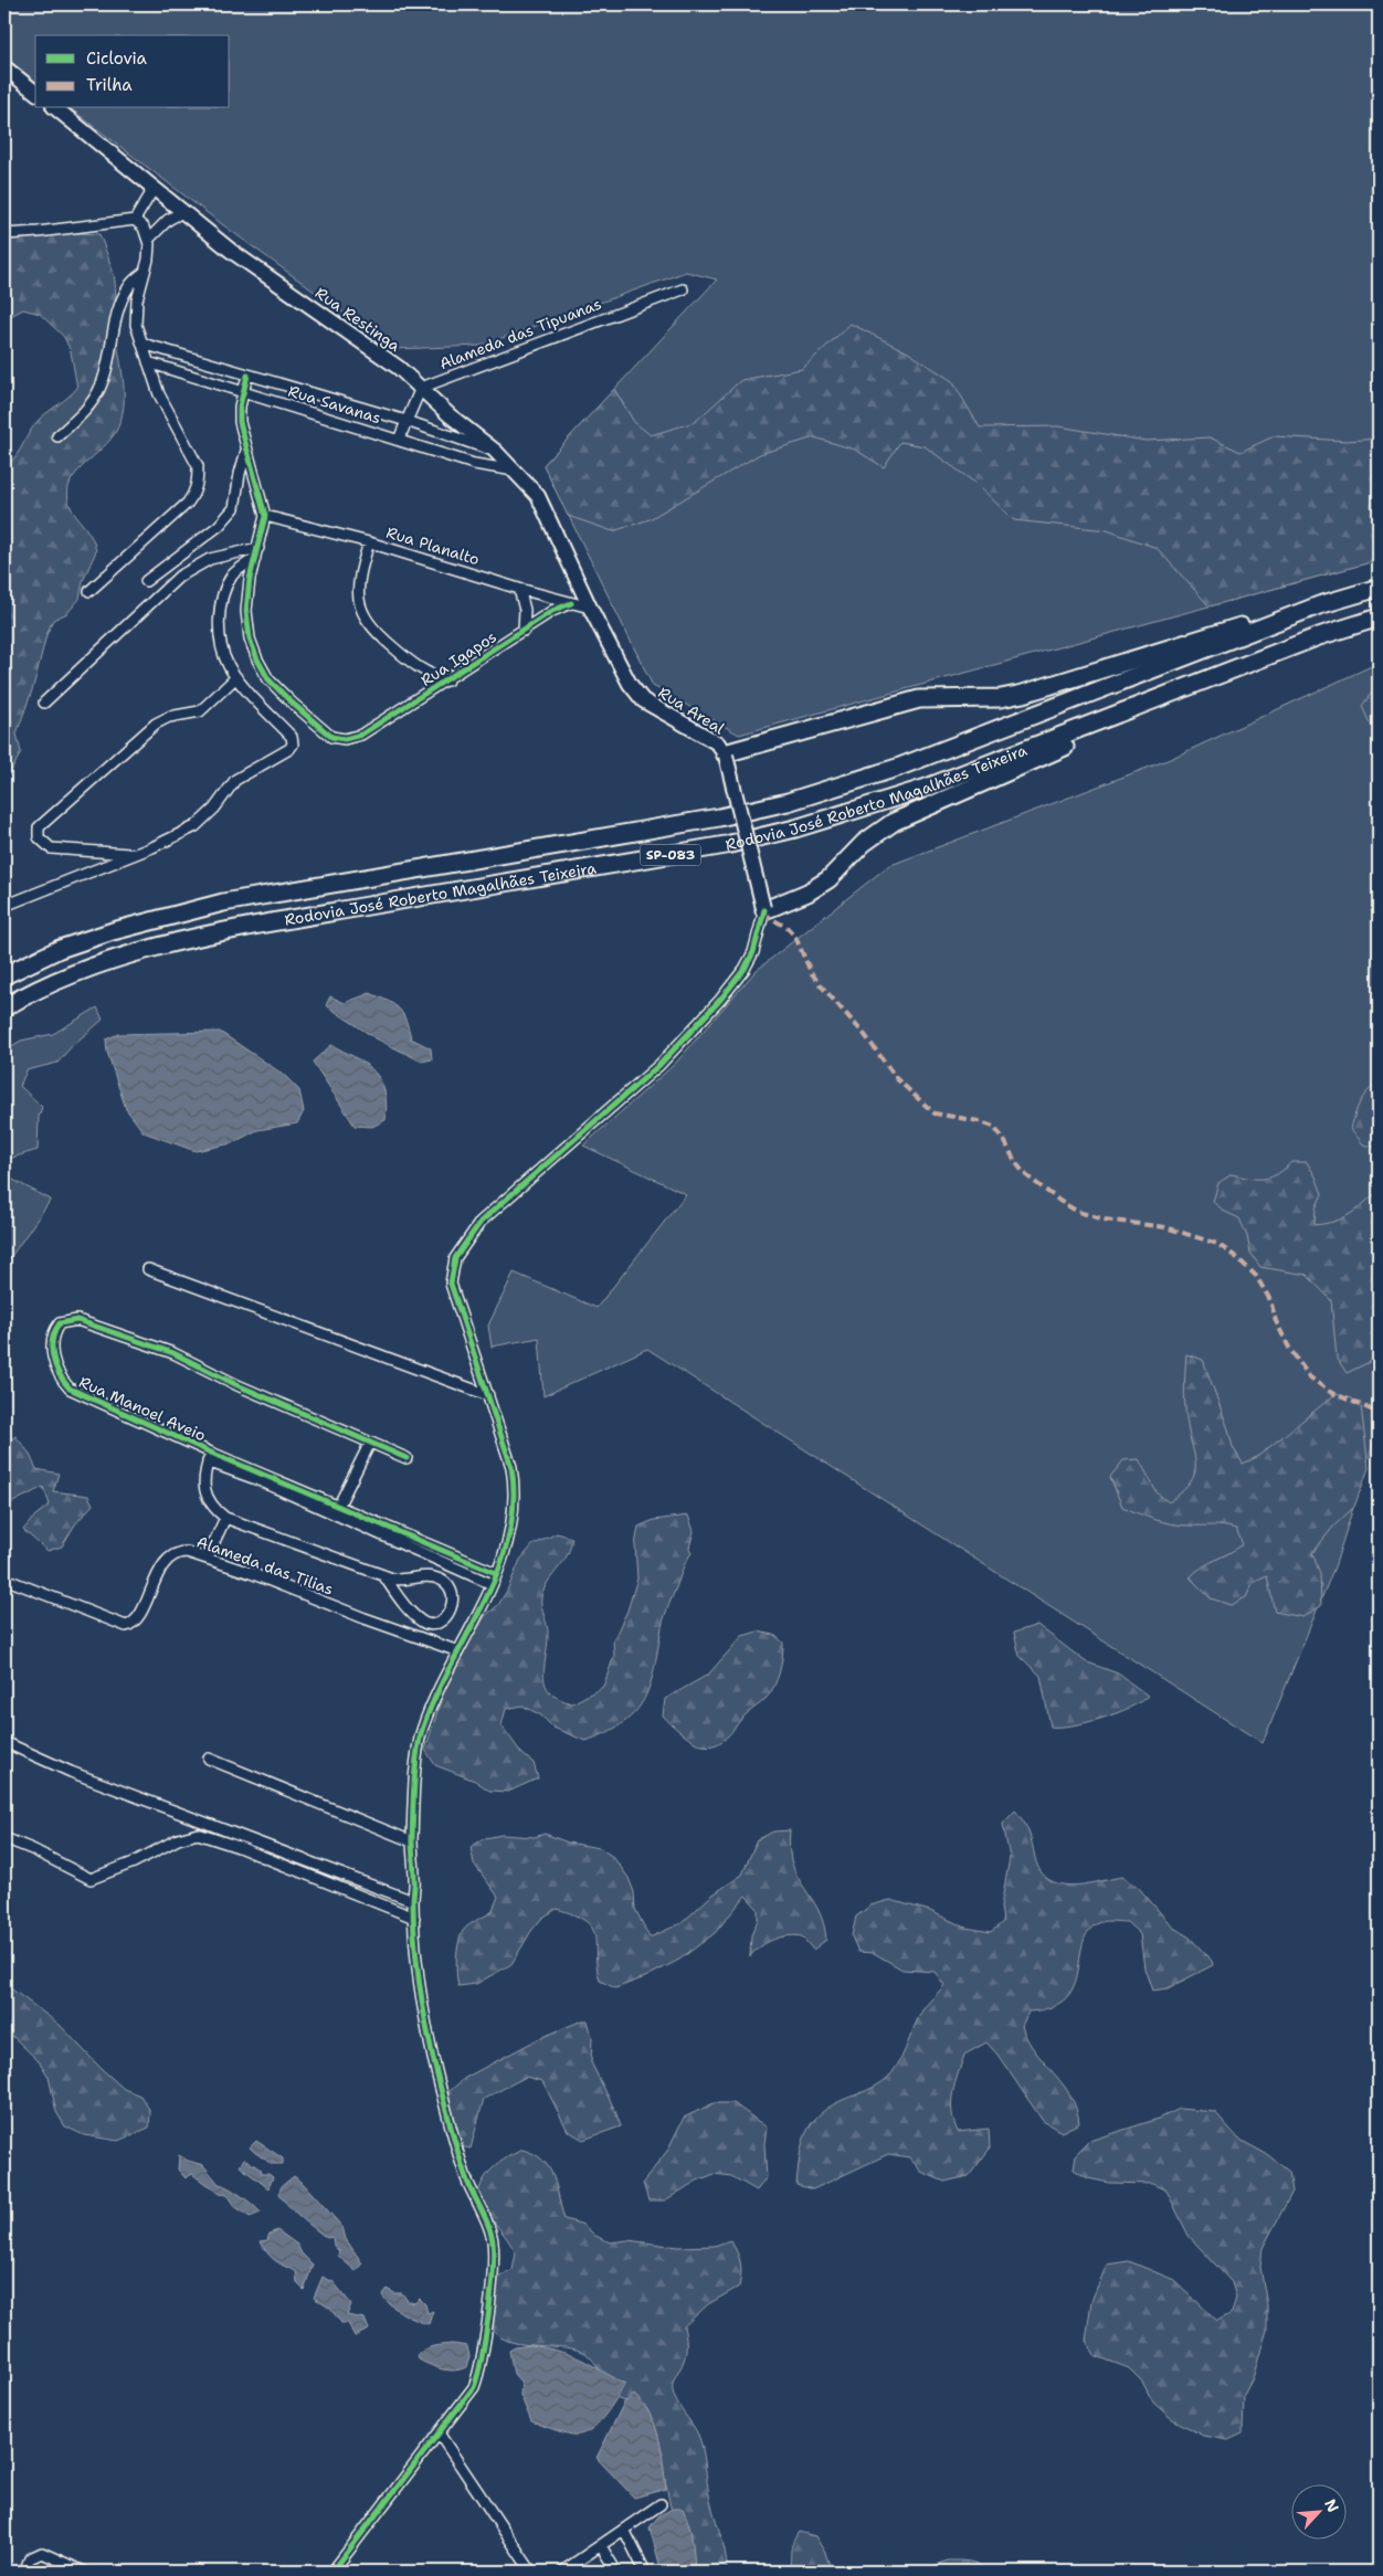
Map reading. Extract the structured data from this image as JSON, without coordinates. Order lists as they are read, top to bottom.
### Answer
{
  "streets": {
    "highway": ["Rodovia José Roberto Magalhães Teixeira", "SP-083"],
    "main road": ["Rua Restinga", "Rua Areal"],
    "street": [
      "Alameda das Tipuanas",
      "Rua Savanas",
      "Rua Planalto",
      "Rua Igapos",
      "Rua Manoel Aveio",
      "Alameda das Tilias"
    ]
  },
  "crossings": [
    ["Rua Restinga", "Alameda das Tipuanas"],
    ["Rua Restinga", "Rua Savanas"],
    ["Rua Restinga", "Rua Planalto"],
    ["Rua Restinga", "Rua Areal"],
    ["Rua Planalto", "Rua Igapos"],
    ["Rua Planalto", "Rua Areal"]
  ],
  "legend": ["Ciclovia", "Trilha"],
  "north": "top right"
}
